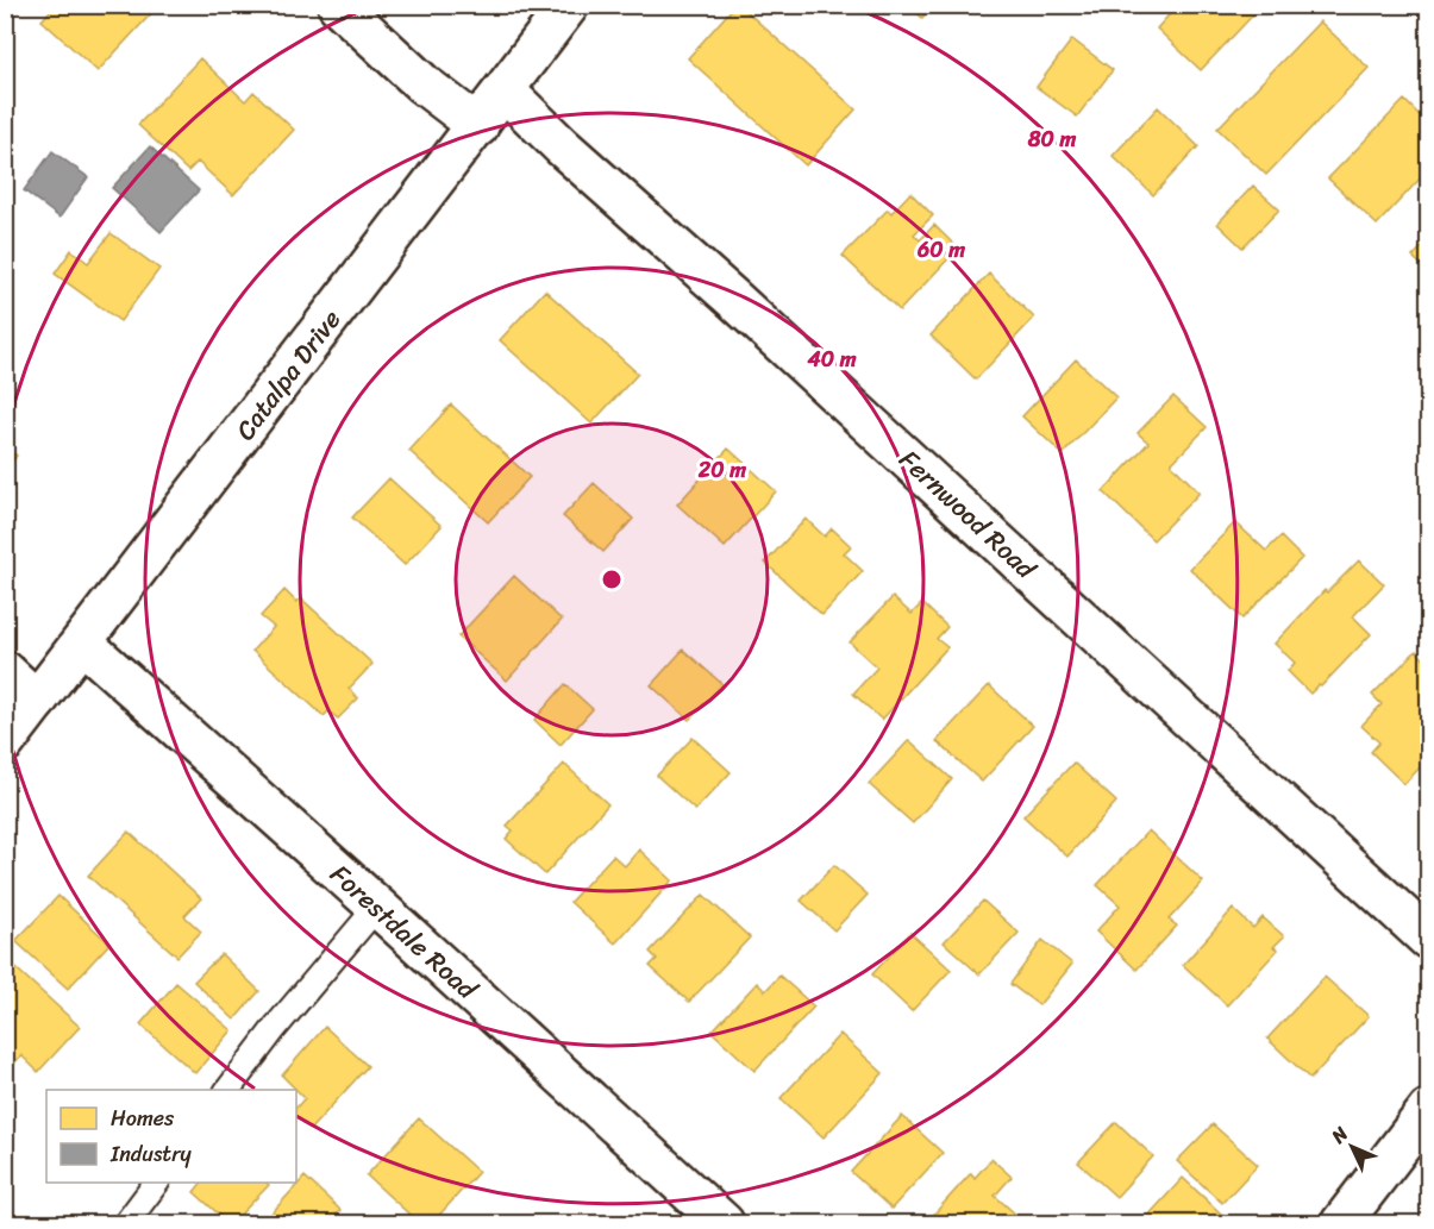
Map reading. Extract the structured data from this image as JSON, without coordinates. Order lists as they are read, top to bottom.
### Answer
{
  "streets": {
    "street": ["Catalpa Drive", "Fernwood Road", "Forestdale Road"]
  },
  "crossings": [
    ["Catalpa Drive", "Fernwood Road"],
    ["Catalpa Drive", "Forestdale Road"]
  ],
  "legend": ["Homes", "Industry"],
  "north": "top left",
  "rings": [
    "80 m",
    "60 m",
    "40 m",
    "20 m"
  ]
}
